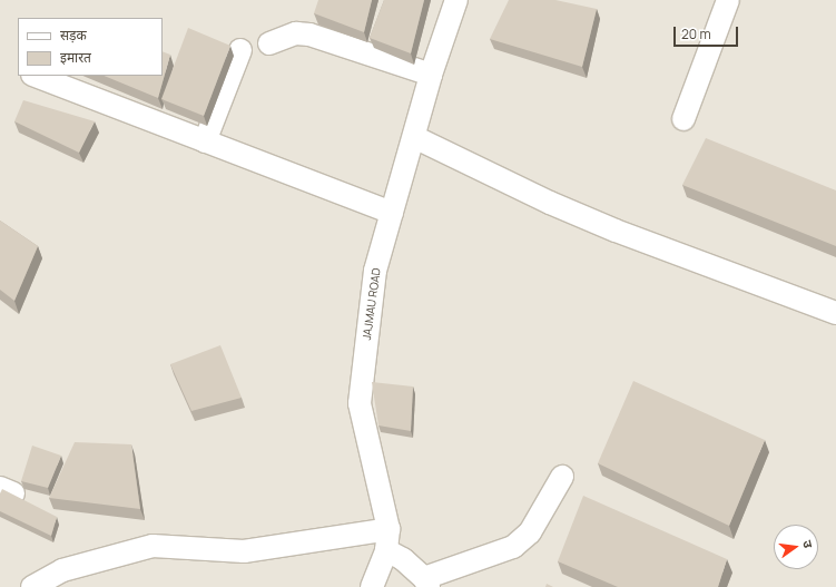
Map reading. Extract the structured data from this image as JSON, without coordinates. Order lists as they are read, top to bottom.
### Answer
{
  "streets": {
    "street": ["JAJMAU ROAD"]
  },
  "legend": ["सड़क", "इमारत"],
  "scale_bar": "20 m",
  "north": "right"
}
